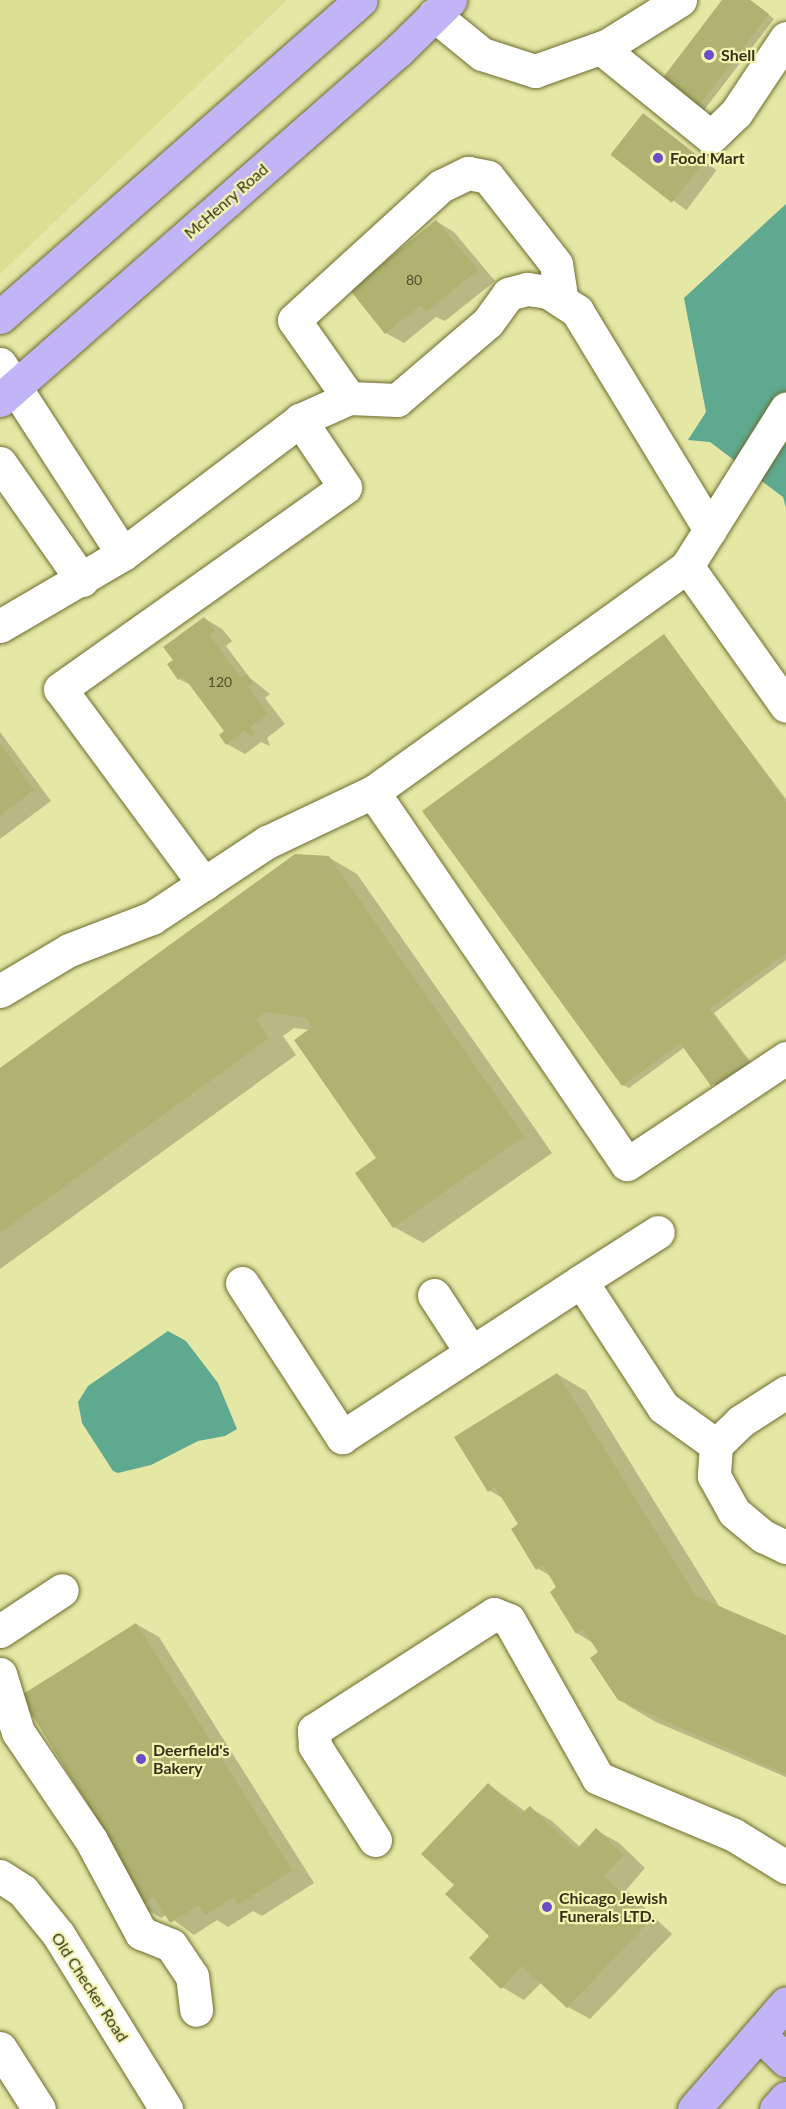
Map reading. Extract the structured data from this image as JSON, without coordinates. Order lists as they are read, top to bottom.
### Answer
{
  "streets": {
    "main road": ["McHenry Road"],
    "street": ["Old Checker Road"]
  },
  "places": [
    "Shell",
    "Food Mart",
    "Deerfield's Bakery",
    "Chicago Jewish Funerals LTD."
  ],
  "house_numbers": ["80", "120"]
}
